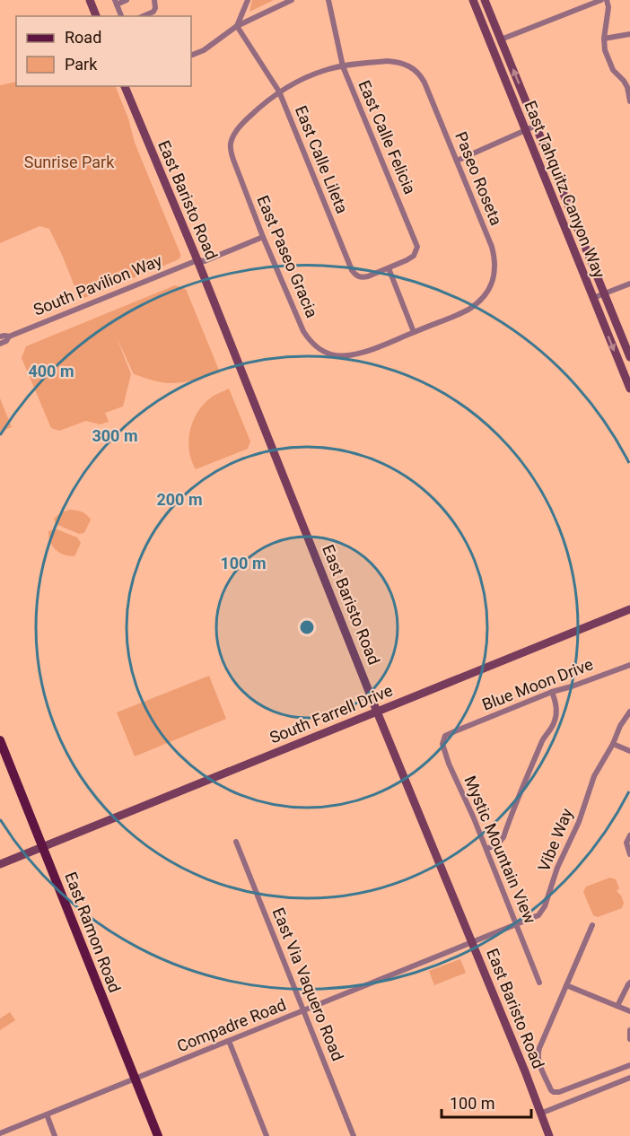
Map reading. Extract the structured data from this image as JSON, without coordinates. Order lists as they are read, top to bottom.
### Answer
{
  "streets": {
    "main road": ["East Ramon Road"],
    "street": [
      "East Calle Felicia",
      "East Calle Lileta",
      "Paseo Roseta",
      "East Tahquitz Canyon Way",
      "East Baristo Road",
      "East Paseo Gracia",
      "South Pavilion Way",
      "Blue Moon Drive",
      "South Farrell Drive",
      "Vibe Way",
      "Mystic Mountain View",
      "East Via Vaquero Road",
      "Compadre Road"
    ]
  },
  "crossings": [
    ["East Calle Felicia", "East Calle Lileta"],
    ["East Calle Felicia", "Paseo Roseta"],
    ["East Calle Lileta", "Paseo Roseta"],
    ["East Calle Lileta", "East Paseo Gracia"],
    ["Paseo Roseta", "East Paseo Gracia"],
    ["East Baristo Road", "South Pavilion Way"],
    ["East Baristo Road", "South Farrell Drive"],
    ["East Baristo Road", "Vibe Way"],
    ["East Baristo Road", "Compadre Road"],
    ["East Paseo Gracia", "South Pavilion Way"],
    ["Blue Moon Drive", "Mystic Mountain View"],
    ["South Farrell Drive", "East Ramon Road"],
    ["Vibe Way", "Mystic Mountain View"],
    ["Vibe Way", "Compadre Road"],
    ["East Ramon Road", "Compadre Road"],
    ["East Via Vaquero Road", "Compadre Road"]
  ],
  "parks": ["Sunrise Park"],
  "legend": ["Road", "Park"],
  "scale_bar": "100 m",
  "rings": [
    "400 m",
    "300 m",
    "200 m",
    "100 m"
  ]
}
